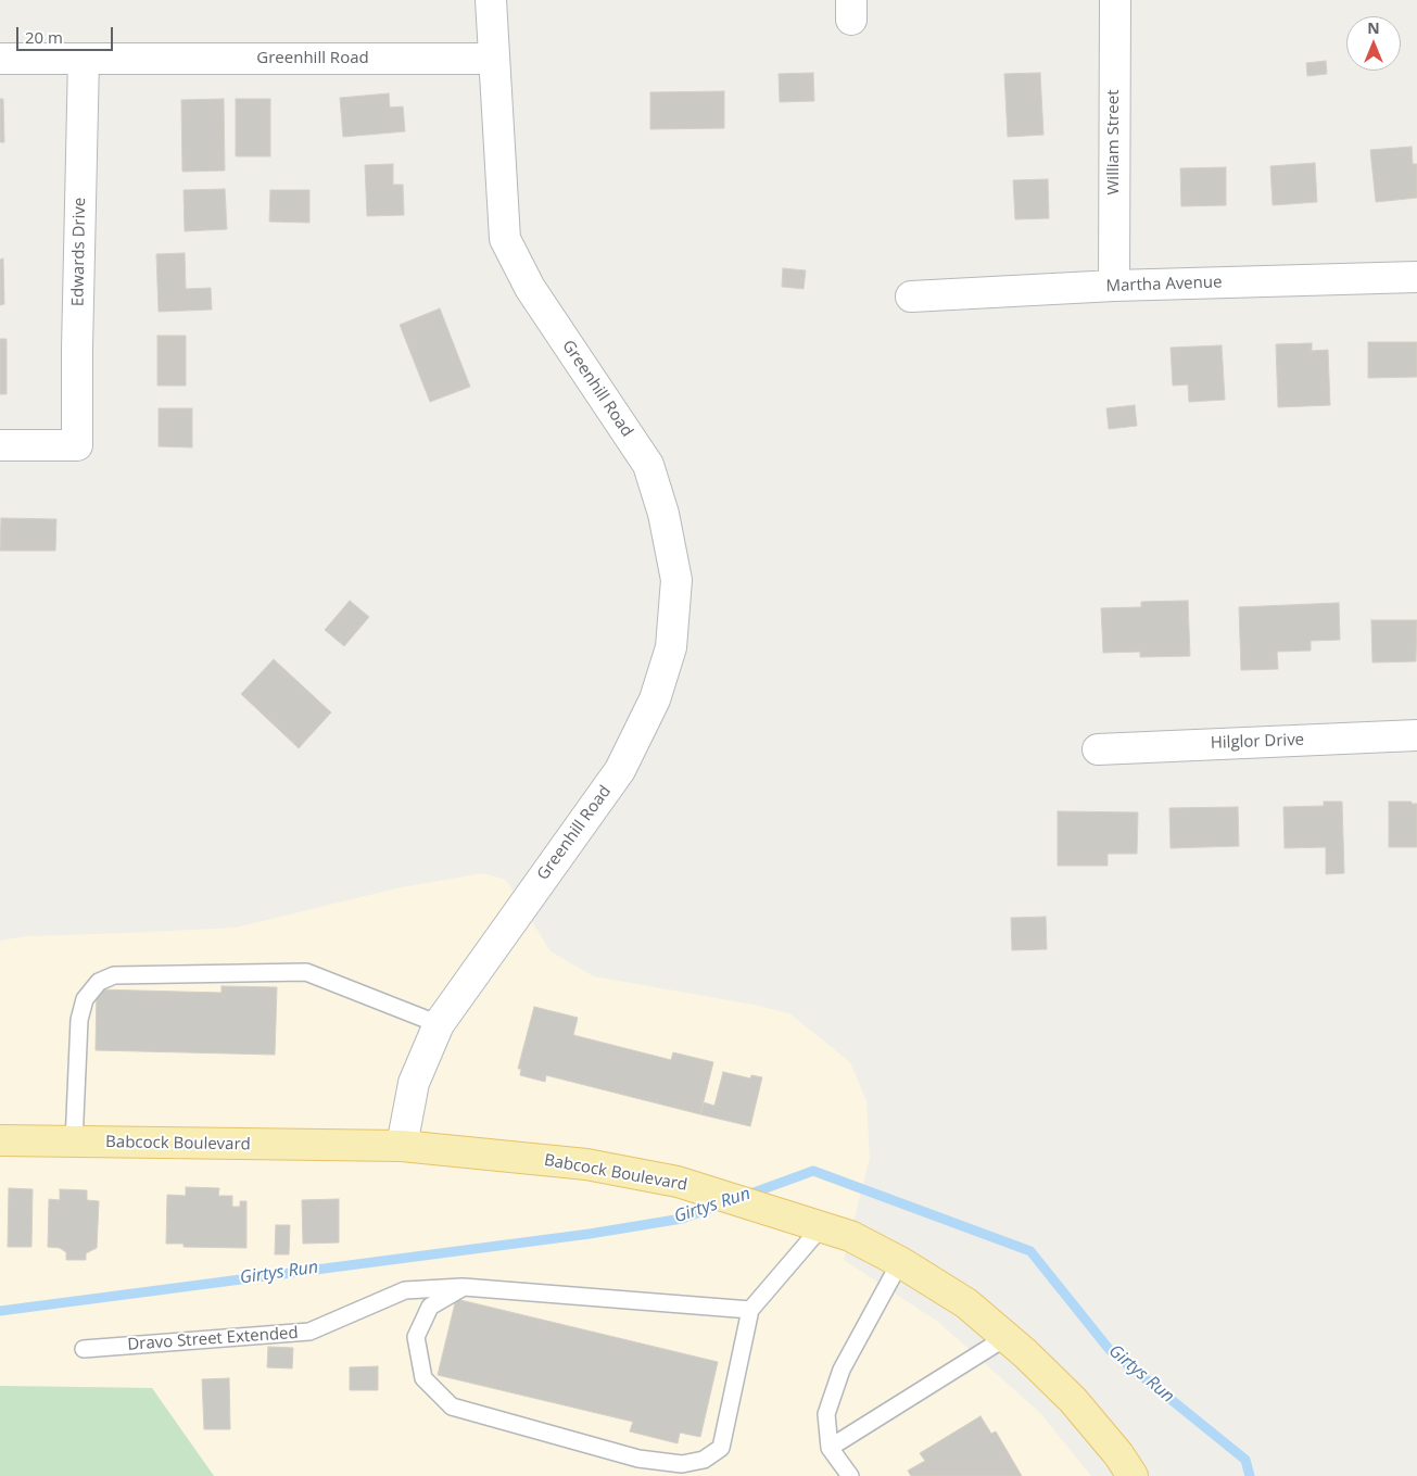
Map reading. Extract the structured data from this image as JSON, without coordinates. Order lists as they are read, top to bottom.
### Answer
{
  "streets": {
    "main road": ["Babcock Boulevard"],
    "street": [
      "Greenhill Road",
      "William Street",
      "Edwards Drive",
      "Martha Avenue",
      "Hilglor Drive"
    ],
    "lane": ["Dravo Street Extended"]
  },
  "crossings": [
    ["Greenhill Road", "Edwards Drive"],
    ["Greenhill Road", "Babcock Boulevard"],
    ["William Street", "Martha Avenue"]
  ],
  "water": ["Girtys Run"],
  "scale_bar": "20 m",
  "north": "top"
}
